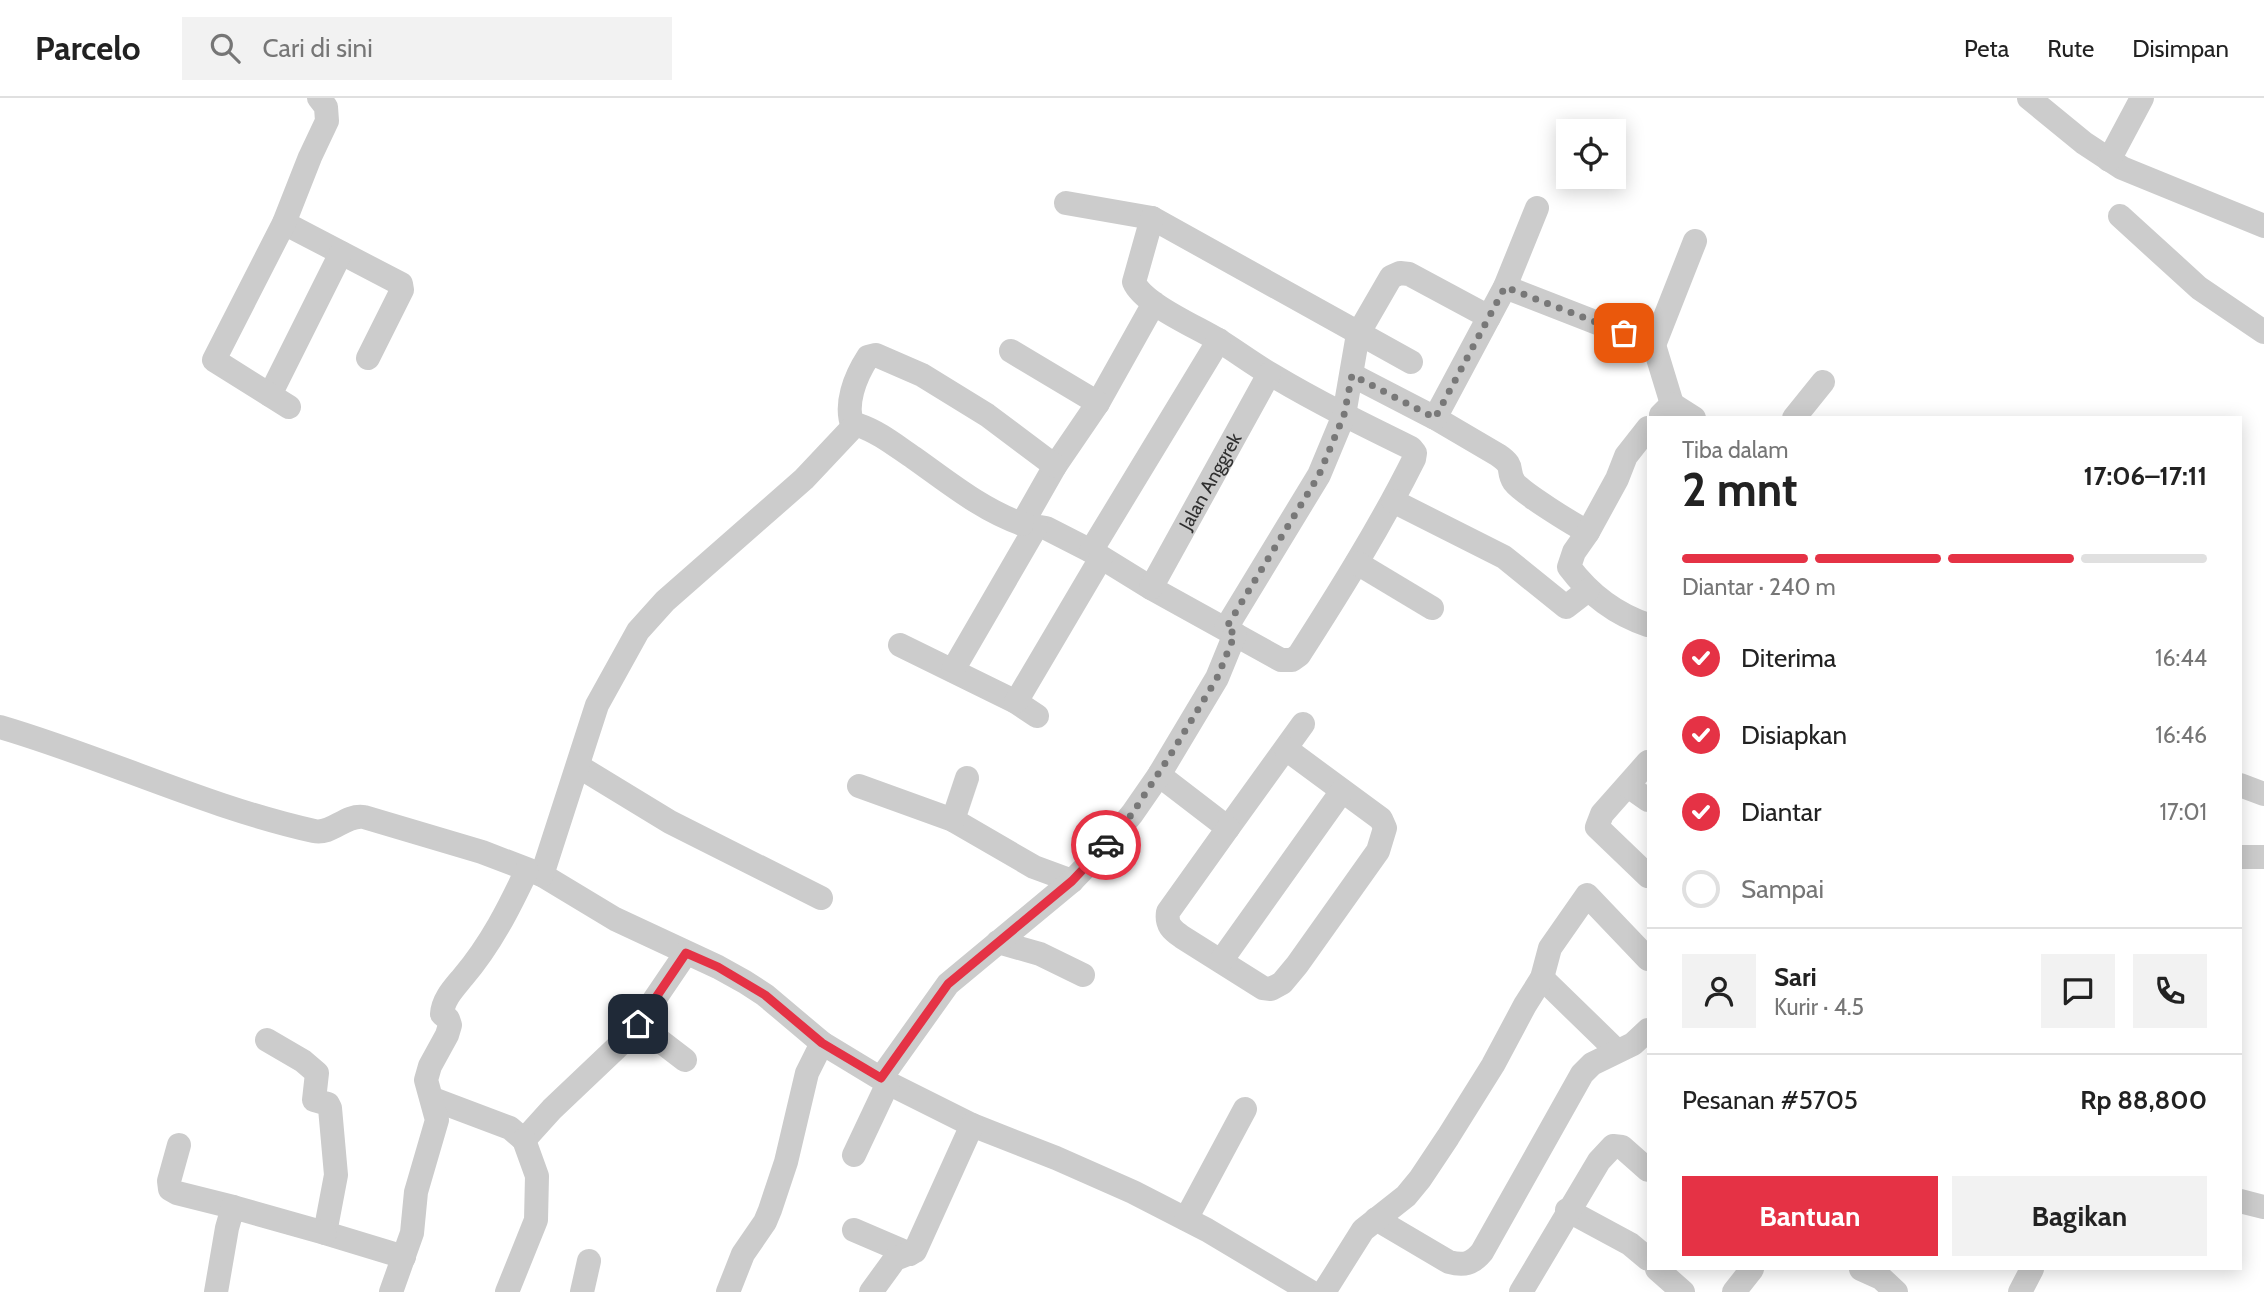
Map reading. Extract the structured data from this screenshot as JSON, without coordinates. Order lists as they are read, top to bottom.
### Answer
{
  "streets": {
    "street": ["Jalan Anggrek"]
  },
  "page": {
    "header": "Parcelo",
    "search": "Cari di sini",
    "nav": ["Peta", "Rute", "Disimpan"],
    "heading": ["2 mnt", "Tiba dalam", "17:06–17:11"],
    "panel": [
      "Sari",
      "Kurir · 4.5",
      "Pesanan #5705",
      "Rp 88,800"
    ],
    "bar": "Diantar · 240 m",
    "list": [
      ["Diterima", "16:44"],
      ["Disiapkan", "16:46"],
      ["Diantar", "17:01"],
      "Sampai"
    ],
    "buttons": ["Bantuan", "Bagikan"]
  }
}
